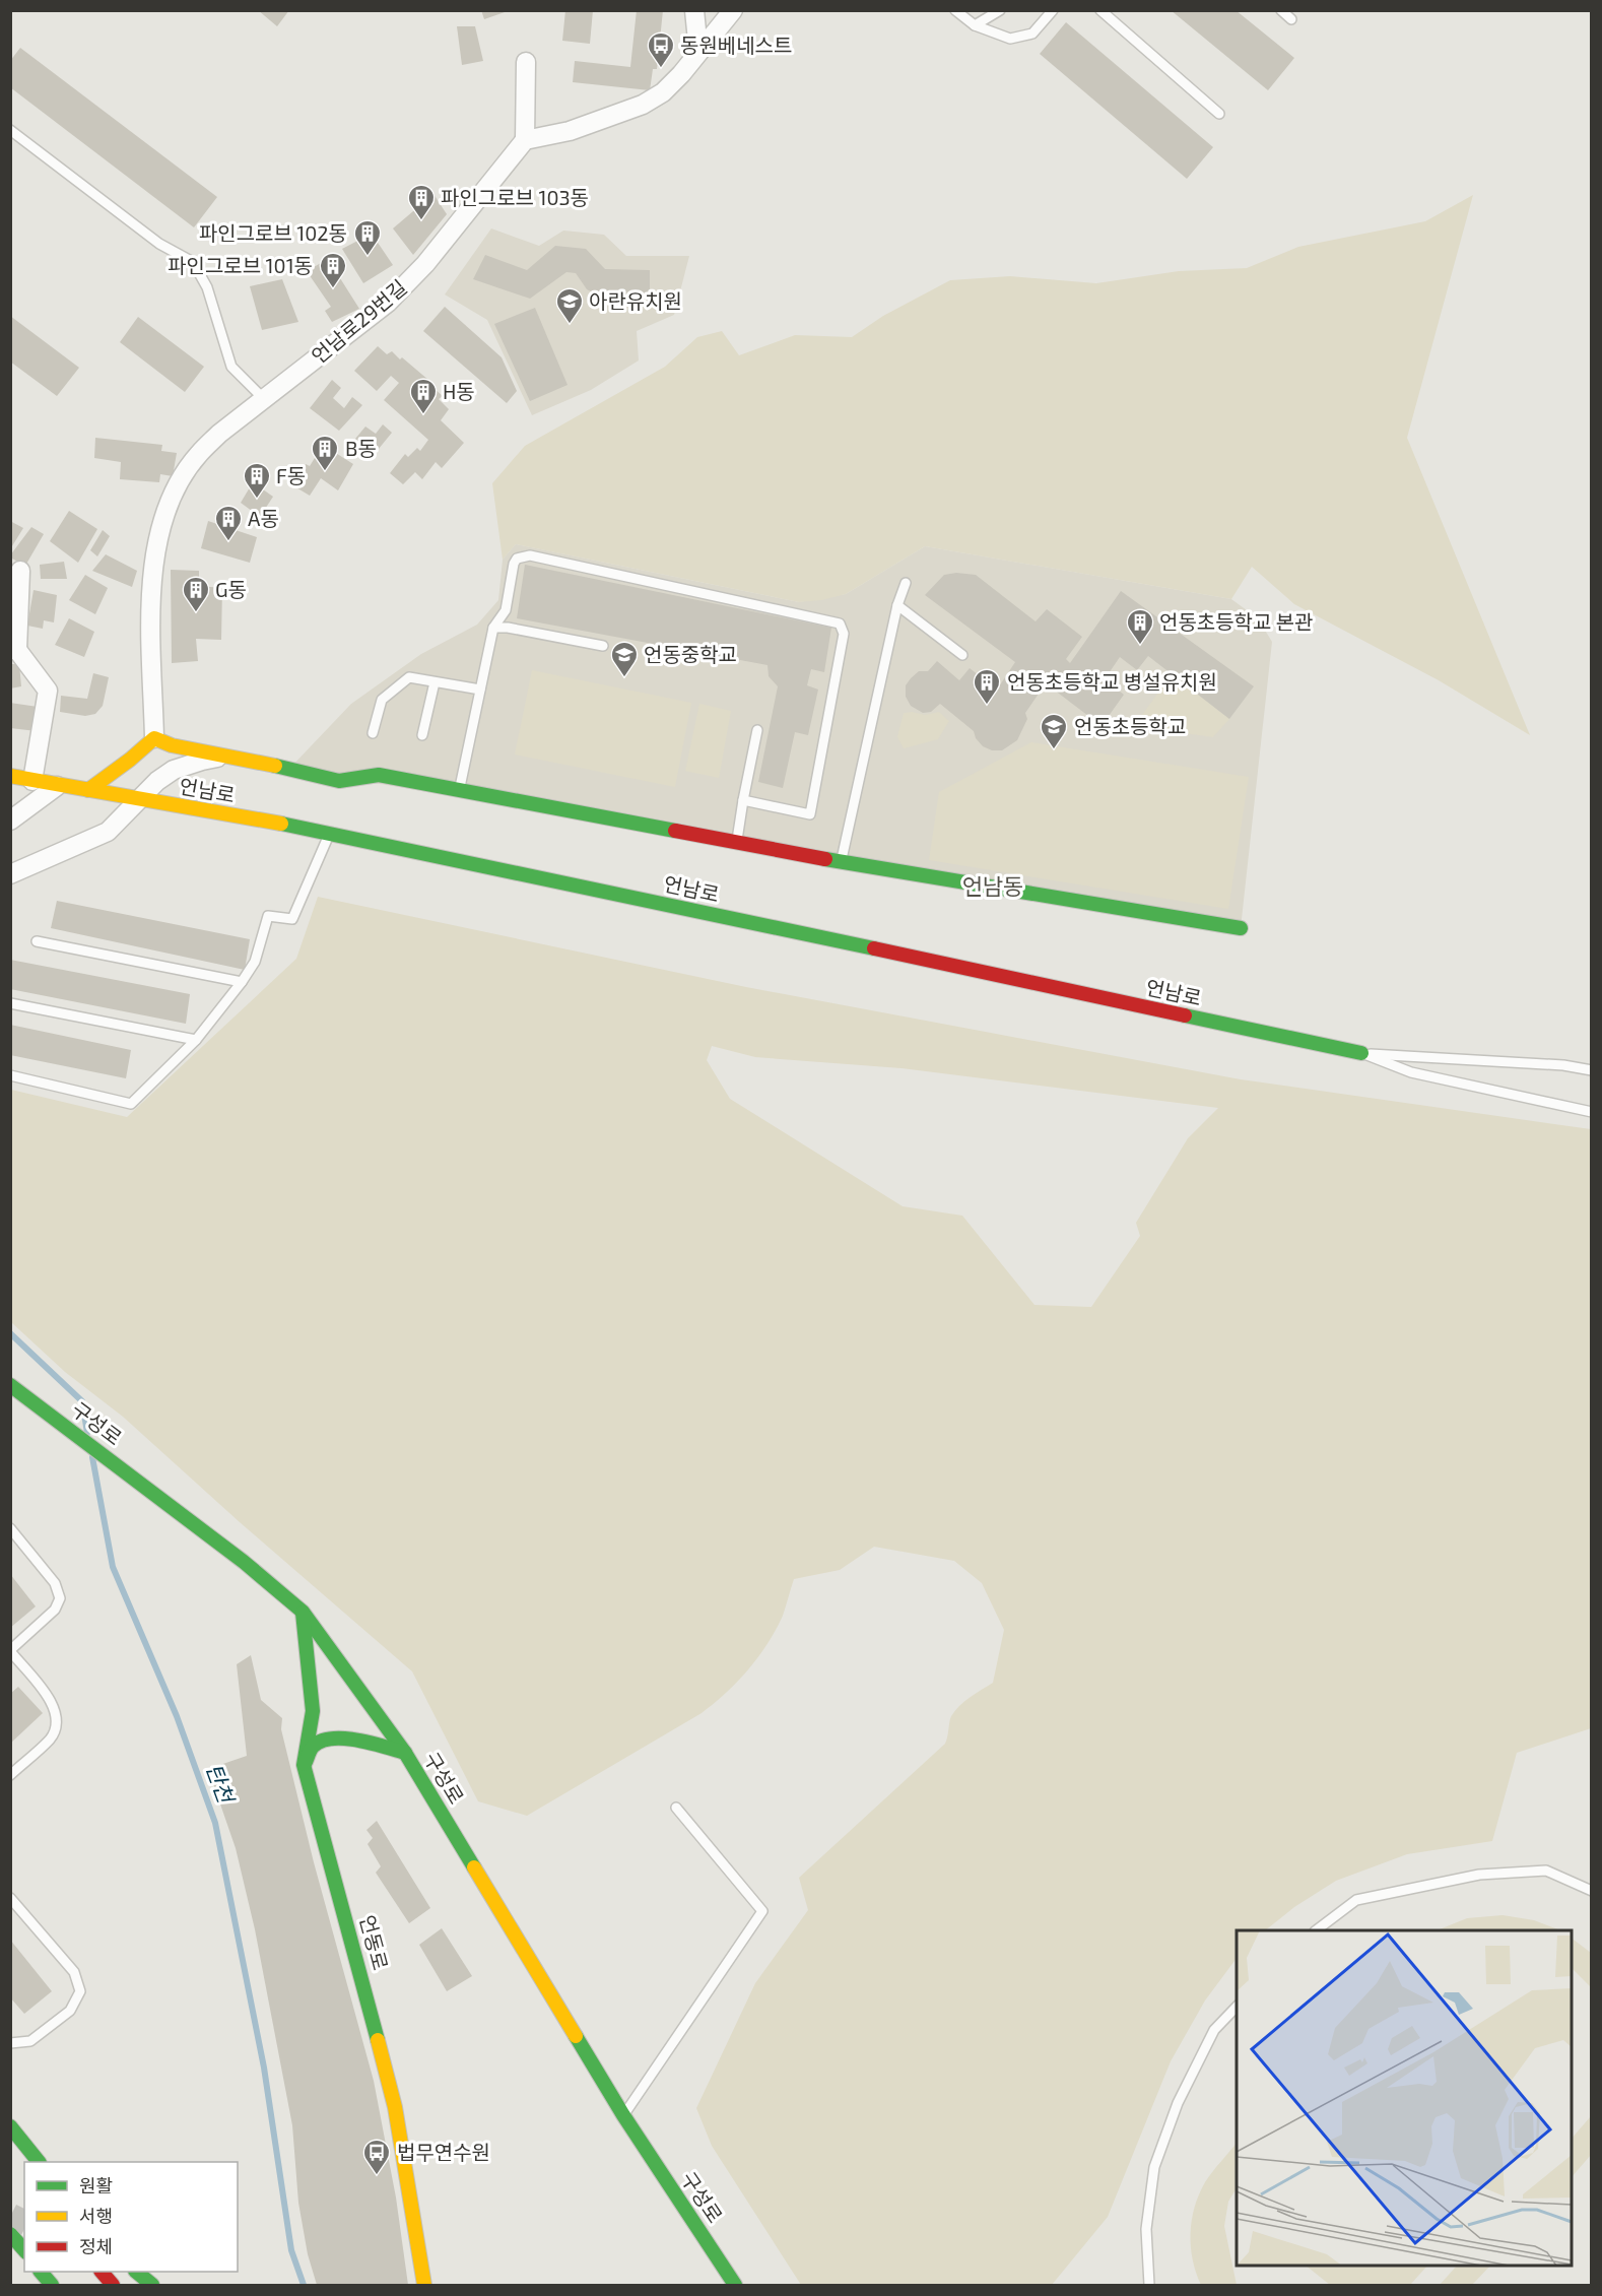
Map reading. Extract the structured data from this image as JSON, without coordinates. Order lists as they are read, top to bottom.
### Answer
{
  "streets": {
    "main road": ["언남로", "구성로", "언동로"],
    "street": ["언남로29번길"]
  },
  "crossings": [
    ["구성로", "언동로"]
  ],
  "districts": ["언남동"],
  "water": ["탄천"],
  "places": {
    "bus stop": ["동원베네스트", "법무연수원"],
    "building": [
      "파인그로브 103동",
      "파인그로브 102동",
      "파인그로브 101동",
      "H동",
      "B동",
      "F동",
      "A동",
      "G동",
      "언동초등학교 본관",
      "언동초등학교 병설유치원"
    ],
    "school or university": ["아란유치원", "언동중학교", "언동초등학교"]
  },
  "legend": ["원활", "서행", "정체"]
}
